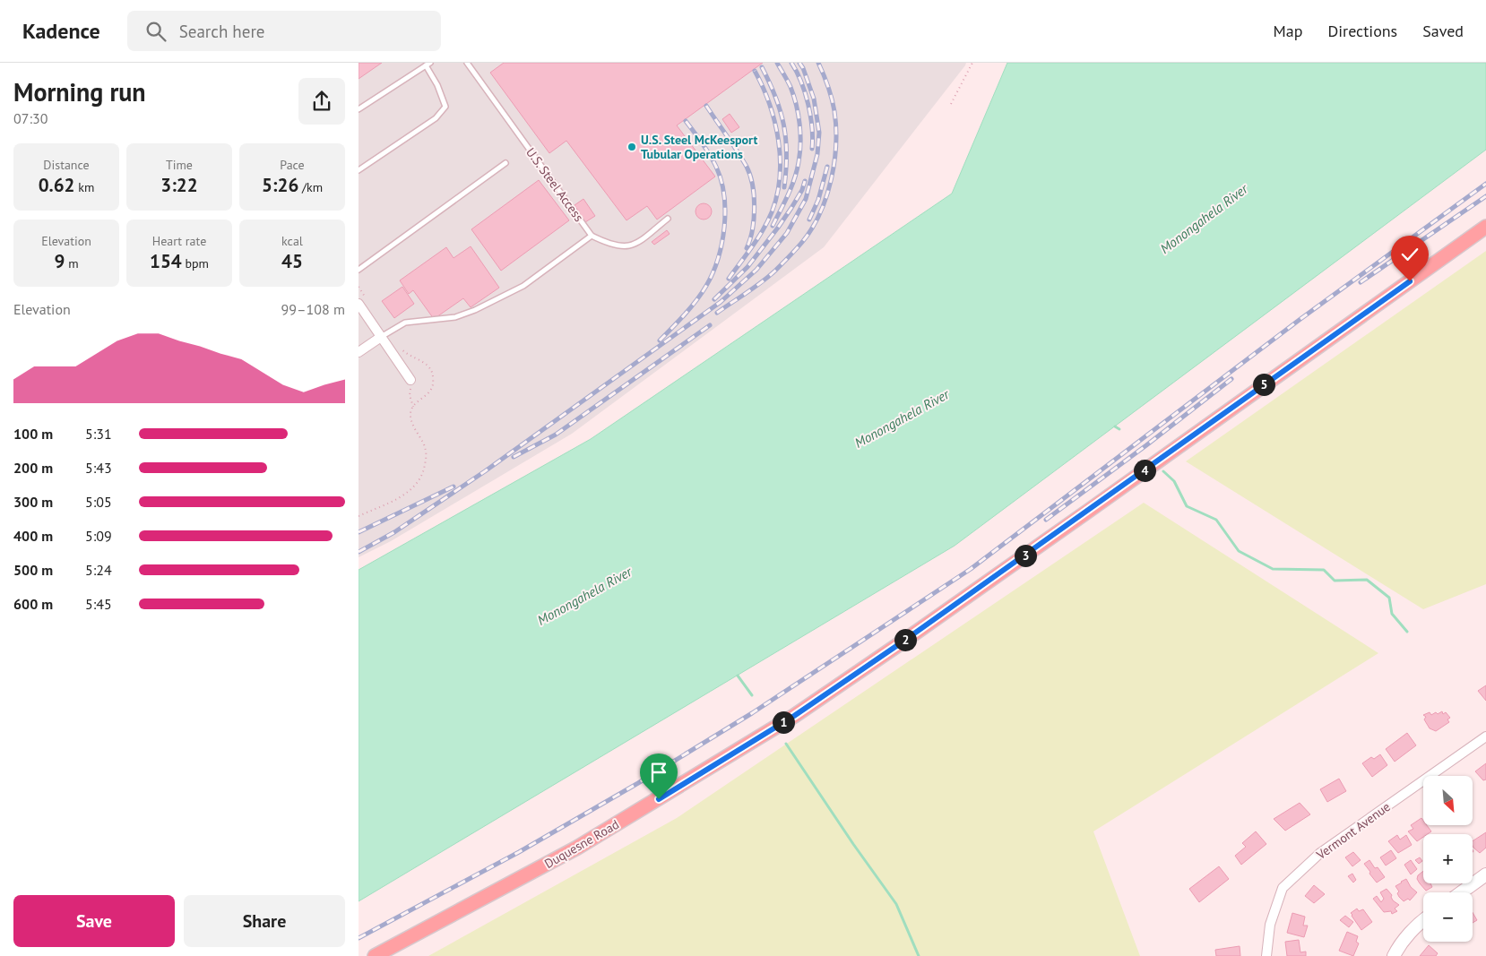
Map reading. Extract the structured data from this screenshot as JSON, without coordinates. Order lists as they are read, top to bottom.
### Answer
{
  "streets": {
    "main road": ["Duquesne Road"],
    "street": ["Vermont Avenue"],
    "lane": ["U.S. Steel Access"]
  },
  "water": ["Monongahela River"],
  "places": ["U.S. Steel McKeesport Tubular Operations"],
  "north": "bottom right",
  "page": {
    "header": "Kadence",
    "search": "Search here",
    "nav": ["Map", "Directions", "Saved"],
    "heading": ["Morning run", "07:30"],
    "stats": [
      ["Distance", "0.62 km"],
      ["Time", "3:22"],
      ["Pace", "5:26 /km"],
      ["Elevation", "9 m"],
      ["Heart rate", "154 bpm"],
      ["kcal", "45"]
    ],
    "chart": ["Elevation", "99–108 m"],
    "pins": [
      "5",
      "4",
      "3",
      "2",
      "1"
    ],
    "list": [
      {
        "name": "100 m",
        "note": "5:31"
      },
      {
        "name": "200 m",
        "note": "5:43"
      },
      {
        "name": "300 m",
        "note": "5:05"
      },
      {
        "name": "400 m",
        "note": "5:09"
      },
      {
        "name": "500 m",
        "note": "5:24"
      },
      {
        "name": "600 m",
        "note": "5:45"
      }
    ],
    "map_buttons": ["+", "−"],
    "buttons": ["Save", "Share"]
  }
}
